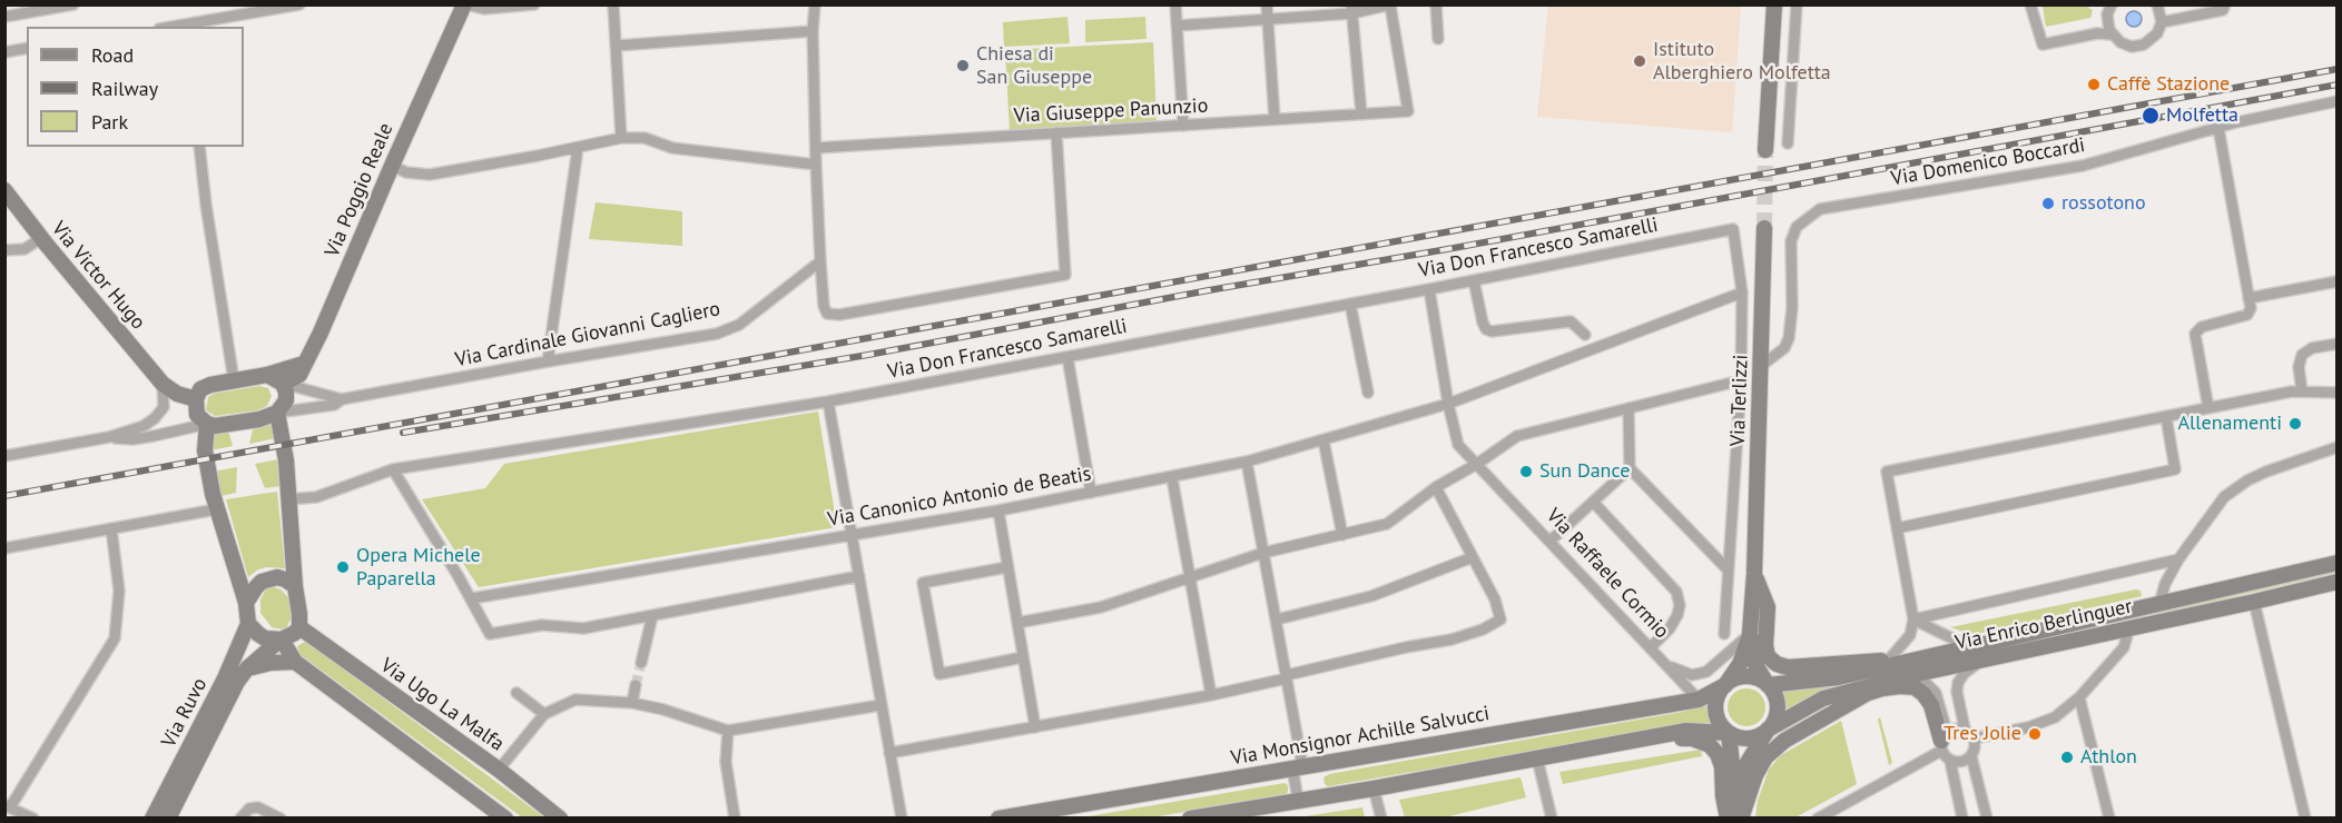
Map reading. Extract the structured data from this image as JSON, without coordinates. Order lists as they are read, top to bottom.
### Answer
{
  "streets": {
    "main road": [
      "Via Poggio Reale",
      "Via Victor Hugo",
      "Via Terlizzi",
      "Via Enrico Berlinguer",
      "Via Ugo La Malfa",
      "Via Ruvo",
      "Via Monsignor Achille Salvucci"
    ],
    "street": [
      "Via Giuseppe Panunzio",
      "Via Domenico Boccardi",
      "Via Don Francesco Samarelli",
      "Via Cardinale Giovanni Cagliero",
      "Via Canonico Antonio de Beatis",
      "Via Raffaele Cormio"
    ]
  },
  "crossings": [
    ["Via Domenico Boccardi", "Via Terlizzi"],
    ["Via Poggio Reale", "Via Cardinale Giovanni Cagliero"],
    ["Via Don Francesco Samarelli", "Via Canonico Antonio de Beatis"],
    ["Via Don Francesco Samarelli", "Via Raffaele Cormio"],
    ["Via Terlizzi", "Via Enrico Berlinguer"],
    ["Via Terlizzi", "Via Monsignor Achille Salvucci"],
    ["Via Canonico Antonio de Beatis", "Via Raffaele Cormio"],
    ["Via Raffaele Cormio", "Via Monsignor Achille Salvucci"],
    ["Via Enrico Berlinguer", "Via Monsignor Achille Salvucci"],
    ["Via Ugo La Malfa", "Via Ruvo"]
  ],
  "places": [
    "Istituto Alberghiero Molfetta",
    "Chiesa di San Giuseppe",
    "Caffè Stazione",
    "Molfetta",
    "rossotono",
    "Allenamenti",
    "Sun Dance",
    "Opera Michele Paparella",
    "Tres Jolie",
    "Athlon"
  ],
  "legend": ["Road", "Railway", "Park"]
}
